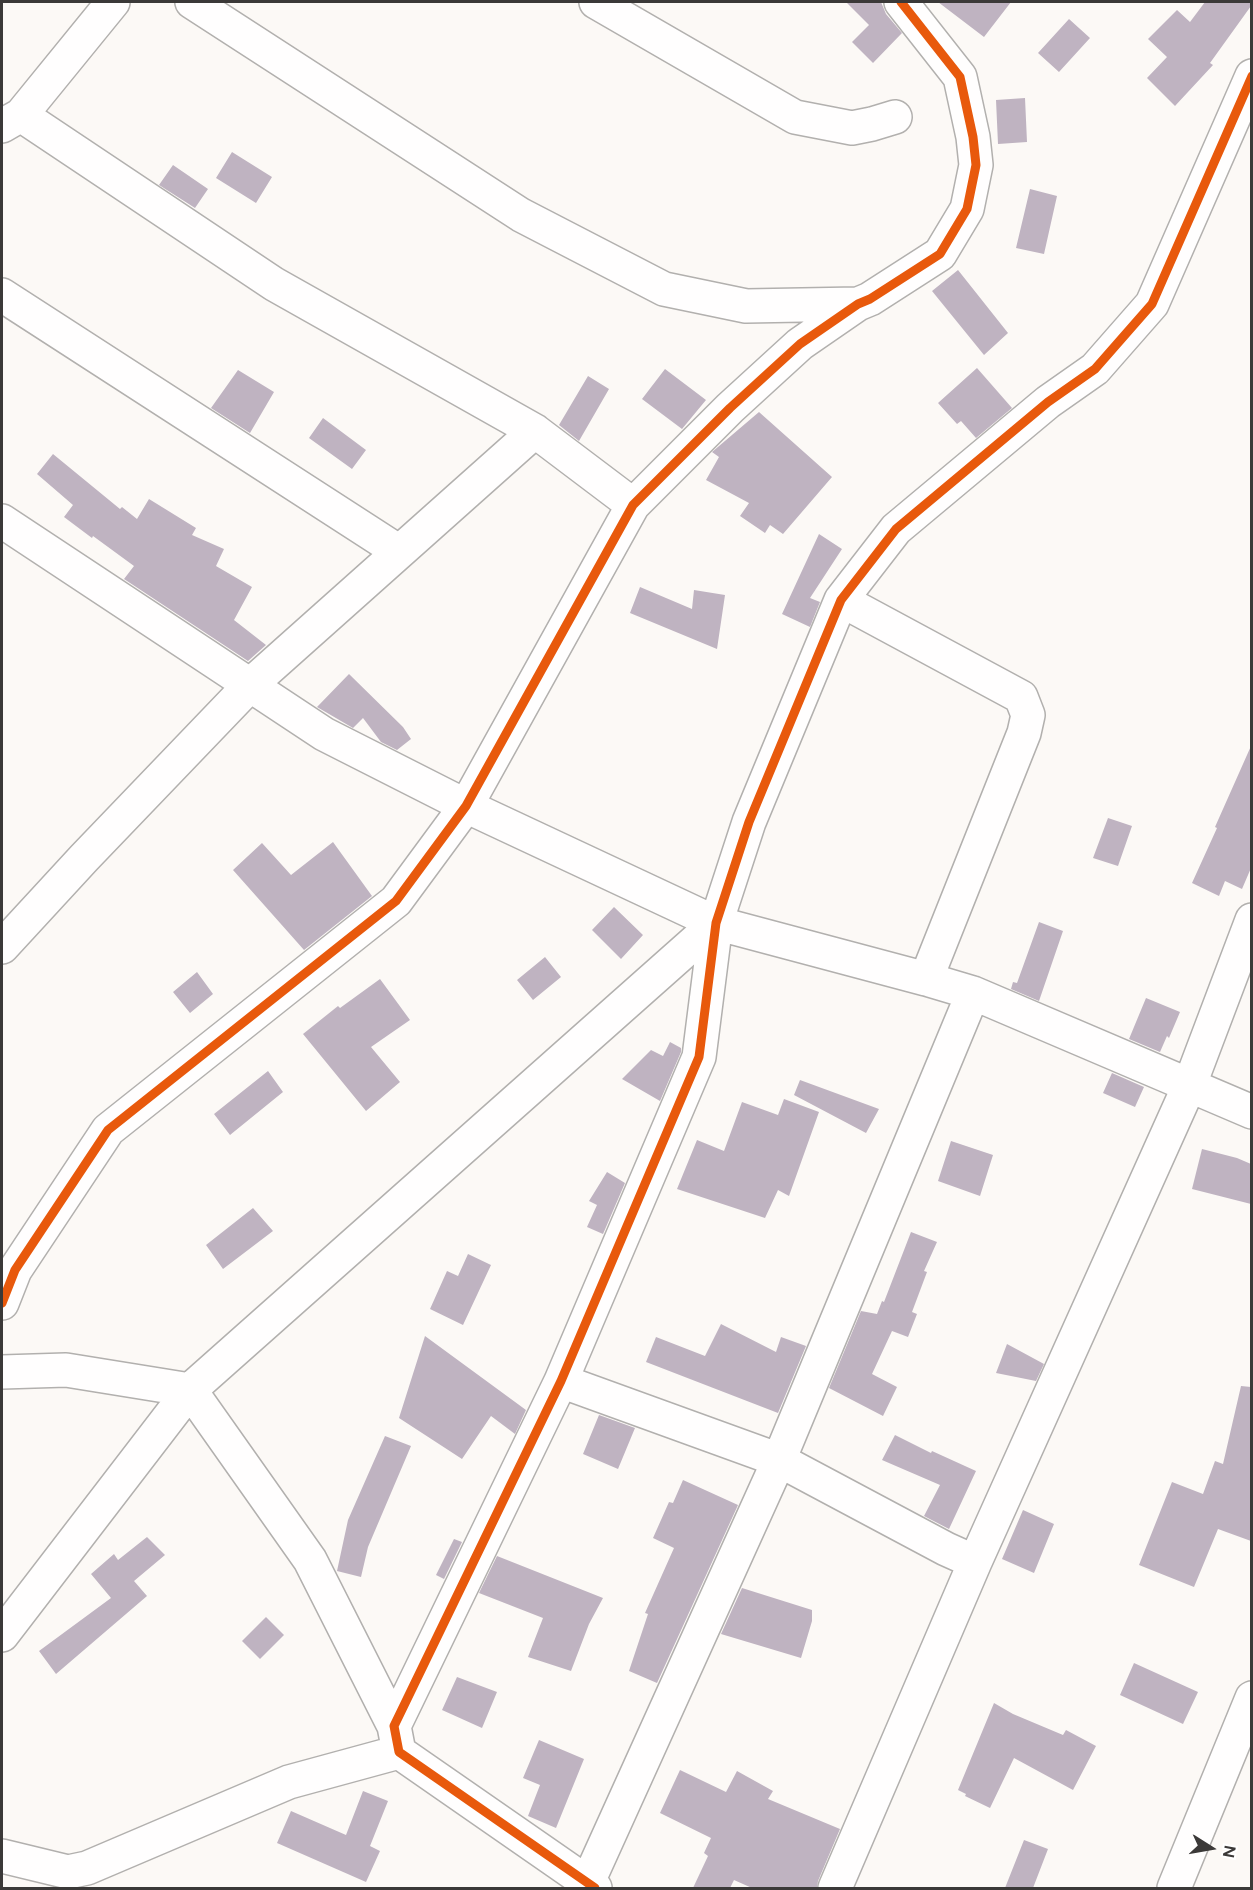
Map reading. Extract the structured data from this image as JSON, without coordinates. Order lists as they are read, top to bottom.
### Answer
{
  "north": "right"
}
